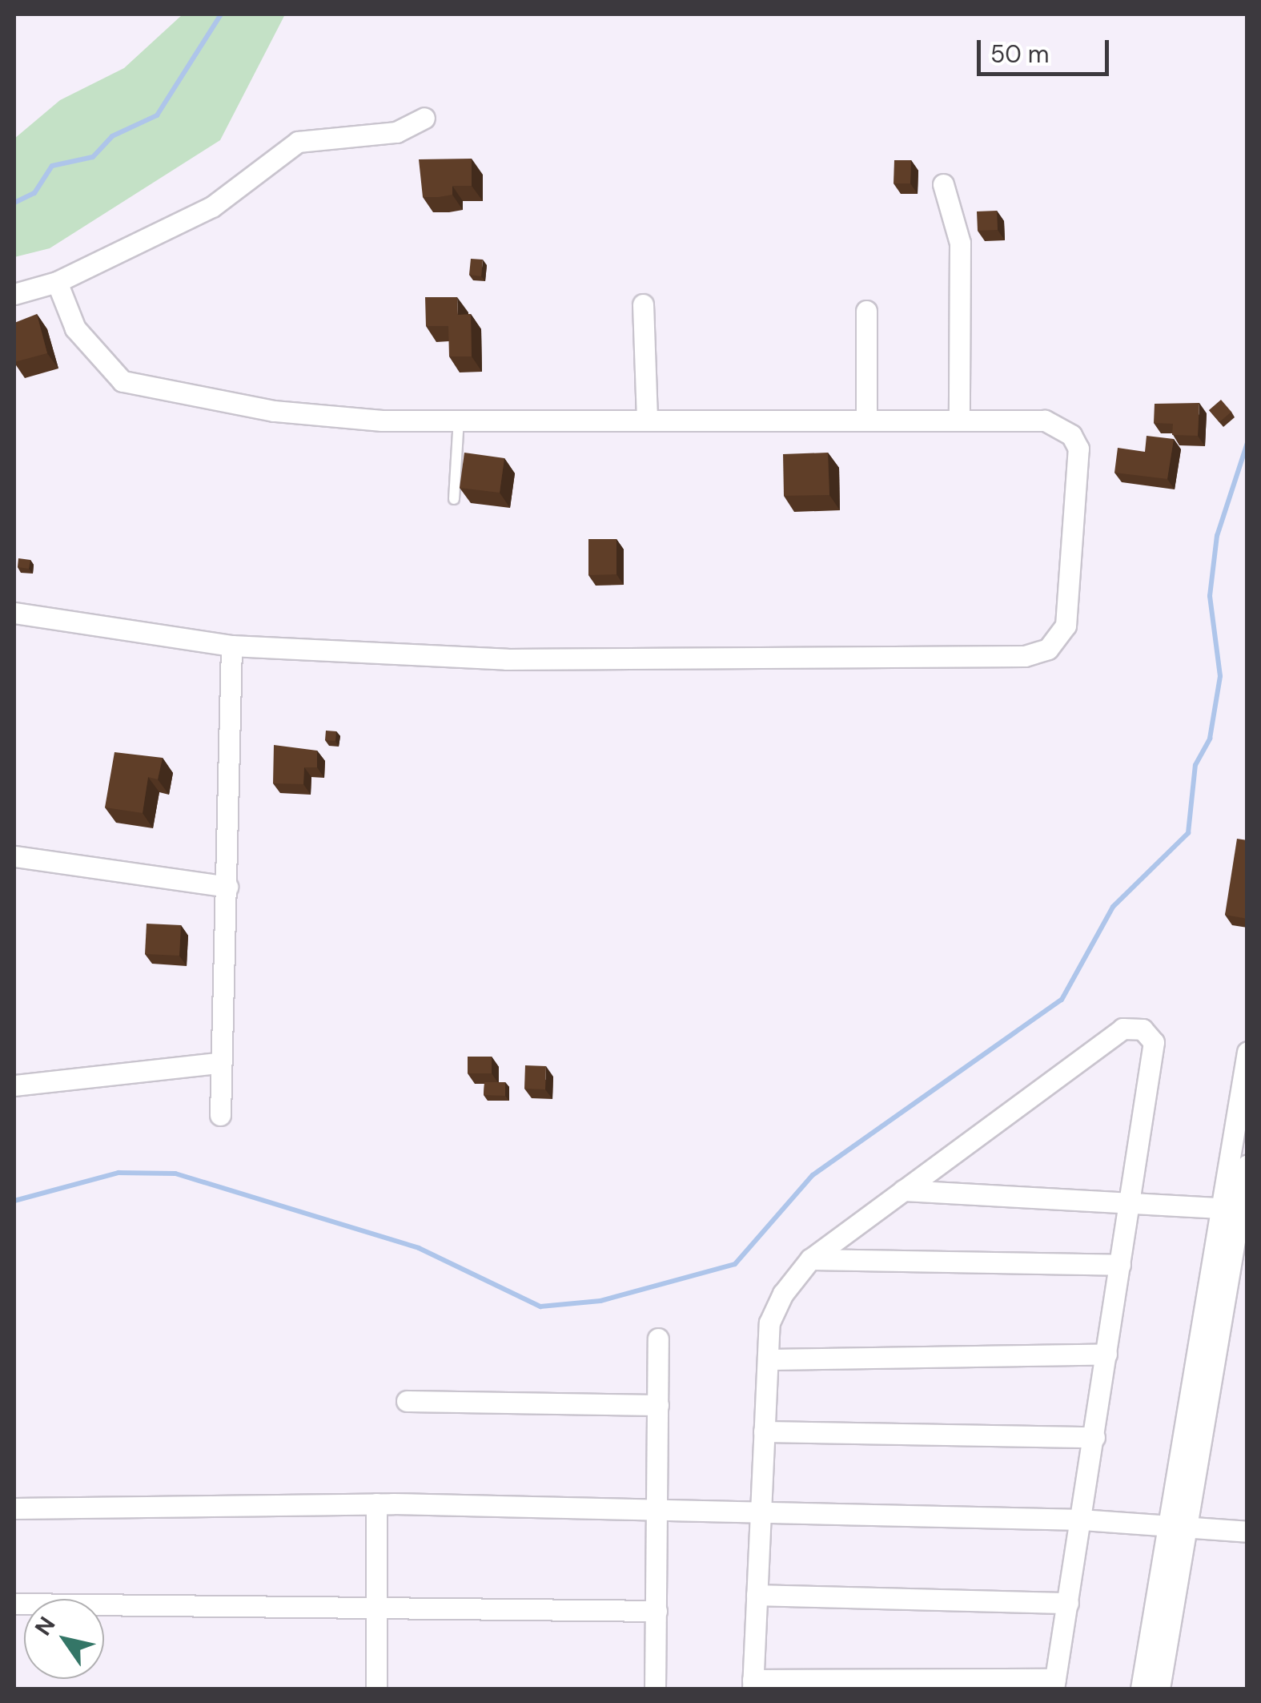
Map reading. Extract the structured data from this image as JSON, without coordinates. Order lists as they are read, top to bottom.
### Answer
{
  "scale_bar": "50 m",
  "north": "top left"
}
